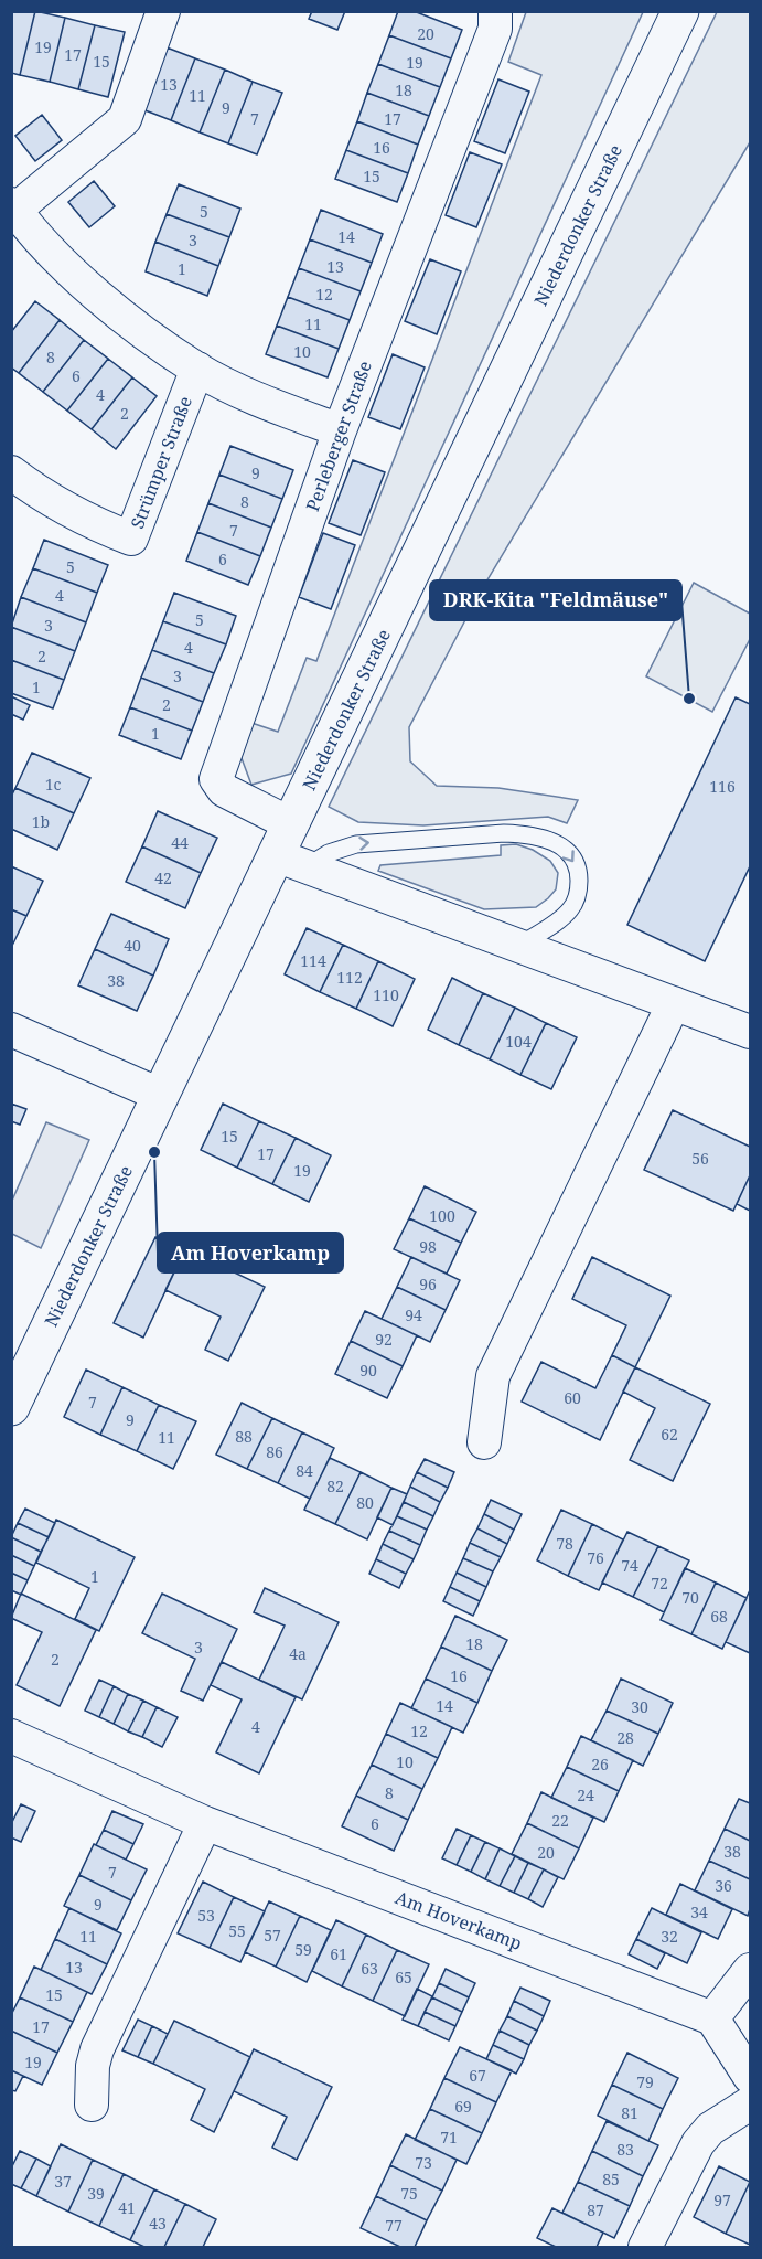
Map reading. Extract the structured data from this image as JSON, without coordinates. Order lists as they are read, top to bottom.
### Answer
{
  "streets": {
    "street": [
      "Niederdonker Straße",
      "Perleberger Straße",
      "Strümper Straße",
      "Am Hoverkamp"
    ]
  },
  "crossings": [
    ["Niederdonker Straße", "Perleberger Straße"]
  ],
  "places": ["DRK-Kita \"Feldmäuse\"", "Am Hoverkamp"],
  "house_numbers": [
    "20",
    "19",
    "17",
    "15",
    "19",
    "13",
    "18",
    "11",
    "9",
    "7",
    "17",
    "16",
    "15",
    "5",
    "14",
    "3",
    "13",
    "1",
    "12",
    "11",
    "10",
    "8",
    "6",
    "4",
    "2",
    "9",
    "8",
    "7",
    "6",
    "5",
    "4",
    "5",
    "3",
    "4",
    "2",
    "3",
    "1",
    "2",
    "1",
    "1c",
    "116",
    "1b",
    "44",
    "42",
    "40",
    "114",
    "112",
    "38",
    "110",
    "104",
    "15",
    "17",
    "56",
    "19",
    "100",
    "98",
    "96",
    "94",
    "92",
    "90",
    "60",
    "7",
    "9",
    "62",
    "88",
    "11",
    "86",
    "84",
    "82",
    "80",
    "78",
    "76",
    "74",
    "1",
    "72",
    "70",
    "68",
    "18",
    "3",
    "4a",
    "2",
    "16",
    "14",
    "30",
    "4",
    "12",
    "28",
    "10",
    "26",
    "8",
    "24",
    "22",
    "6",
    "38",
    "20",
    "7",
    "36",
    "9",
    "34",
    "53",
    "55",
    "57",
    "11",
    "32",
    "59",
    "61",
    "13",
    "63",
    "65",
    "15",
    "17",
    "19",
    "67",
    "79",
    "69",
    "81",
    "71",
    "83",
    "73",
    "85",
    "37",
    "39",
    "75",
    "97",
    "41",
    "87",
    "43",
    "77"
  ]
}
